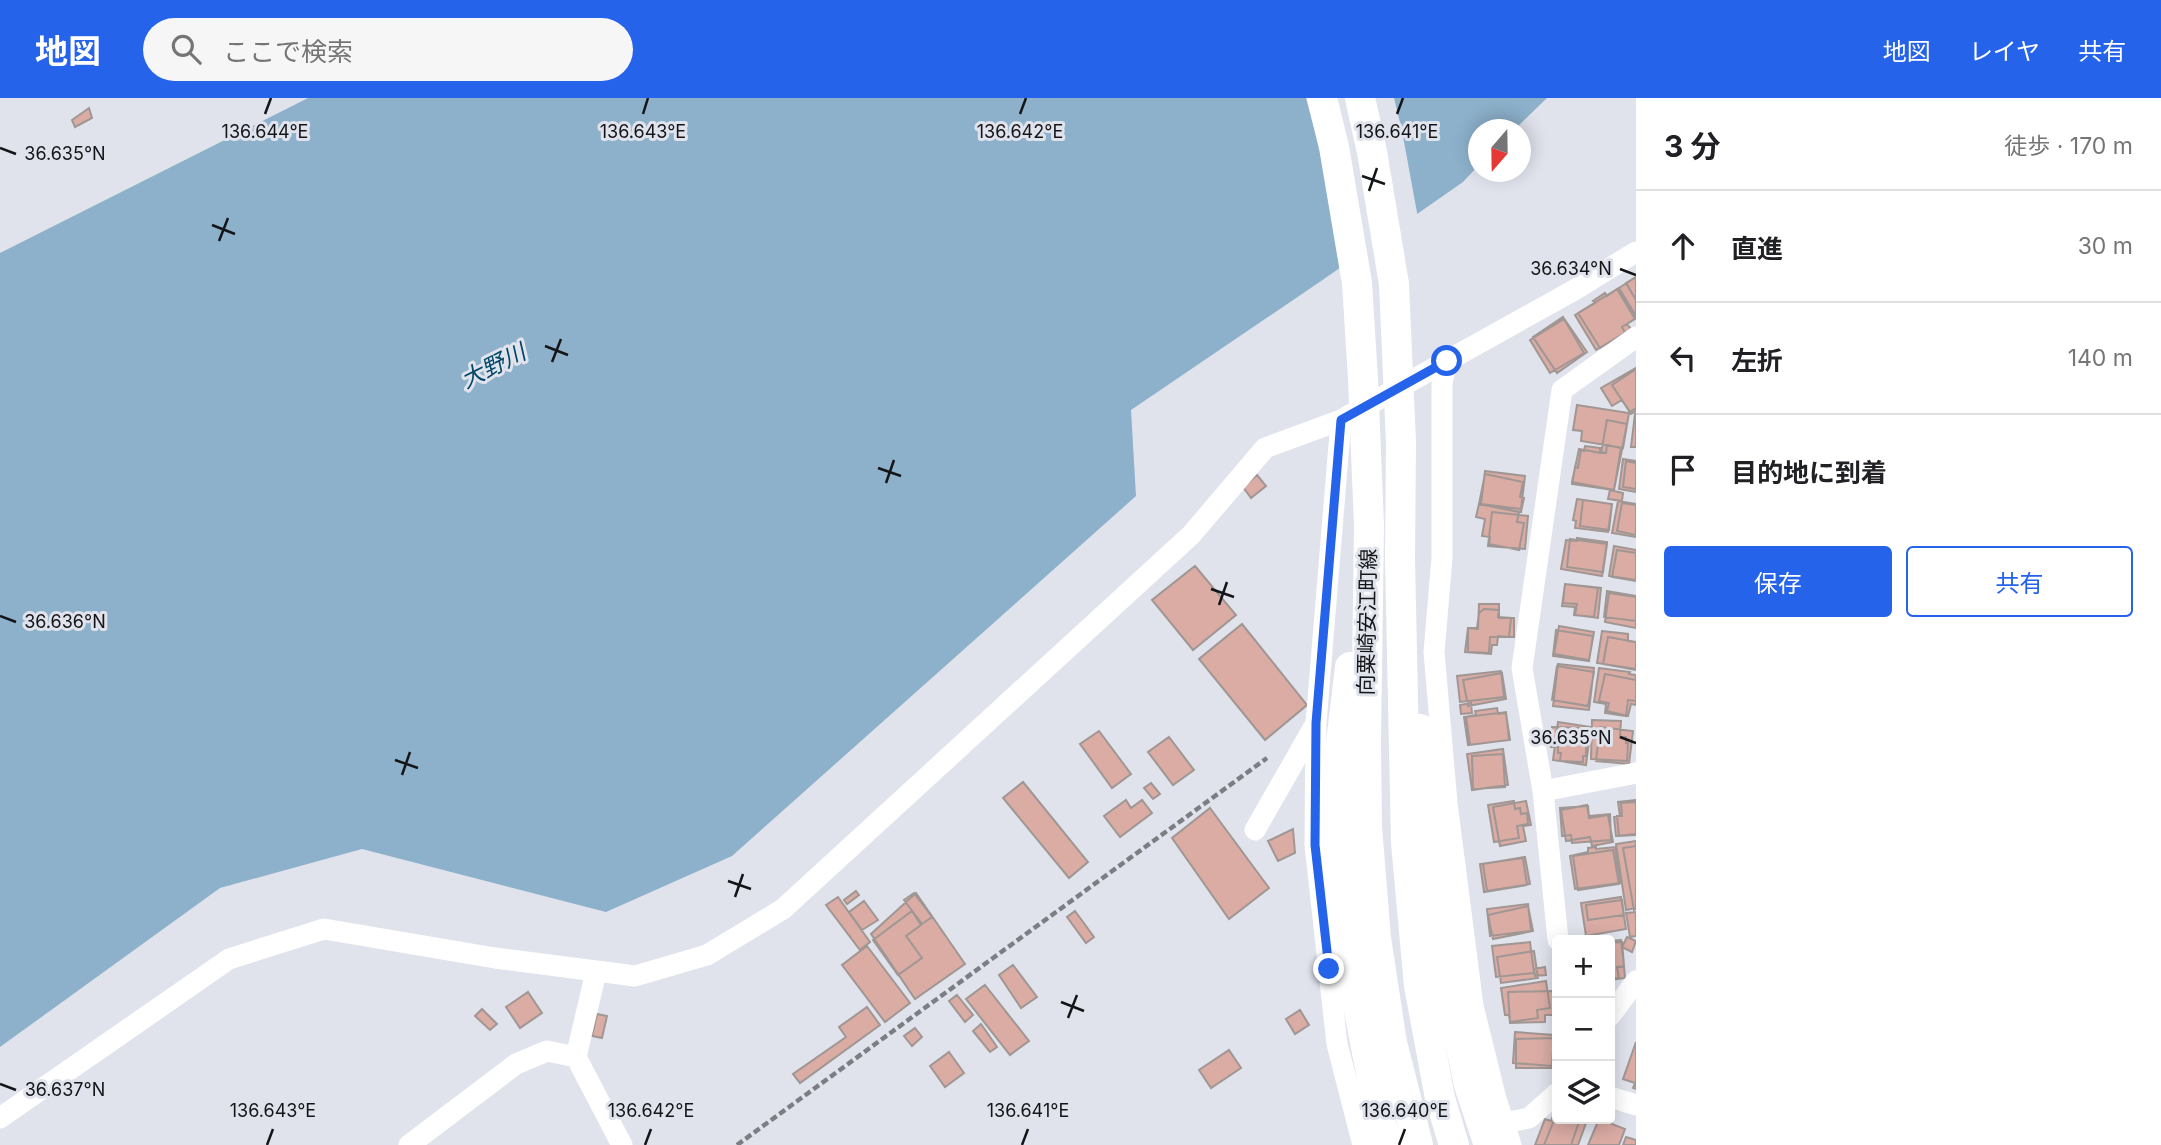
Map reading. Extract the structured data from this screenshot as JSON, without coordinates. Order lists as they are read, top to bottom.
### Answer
{
  "streets": {
    "main road": ["向粟崎安江町線"]
  },
  "water": ["大野川"],
  "north": "bottom",
  "page": {
    "header": "地図",
    "search": "ここで検索",
    "nav": ["地図", "レイヤ", "共有"],
    "heading": ["3 分", "徒歩 · 170 m"],
    "list": [
      ["直進", "30 m"],
      ["左折", "140 m"],
      "目的地に到着"
    ],
    "buttons": ["保存", "共有"],
    "map_buttons": ["+", "−"]
  },
  "coordinates": [
    "136.644°E",
    "136.643°E",
    "136.642°E",
    "136.641°E",
    "36.635°N",
    "36.634°N",
    "36.636°N",
    "36.637°N",
    "136.640°E"
  ]
}
